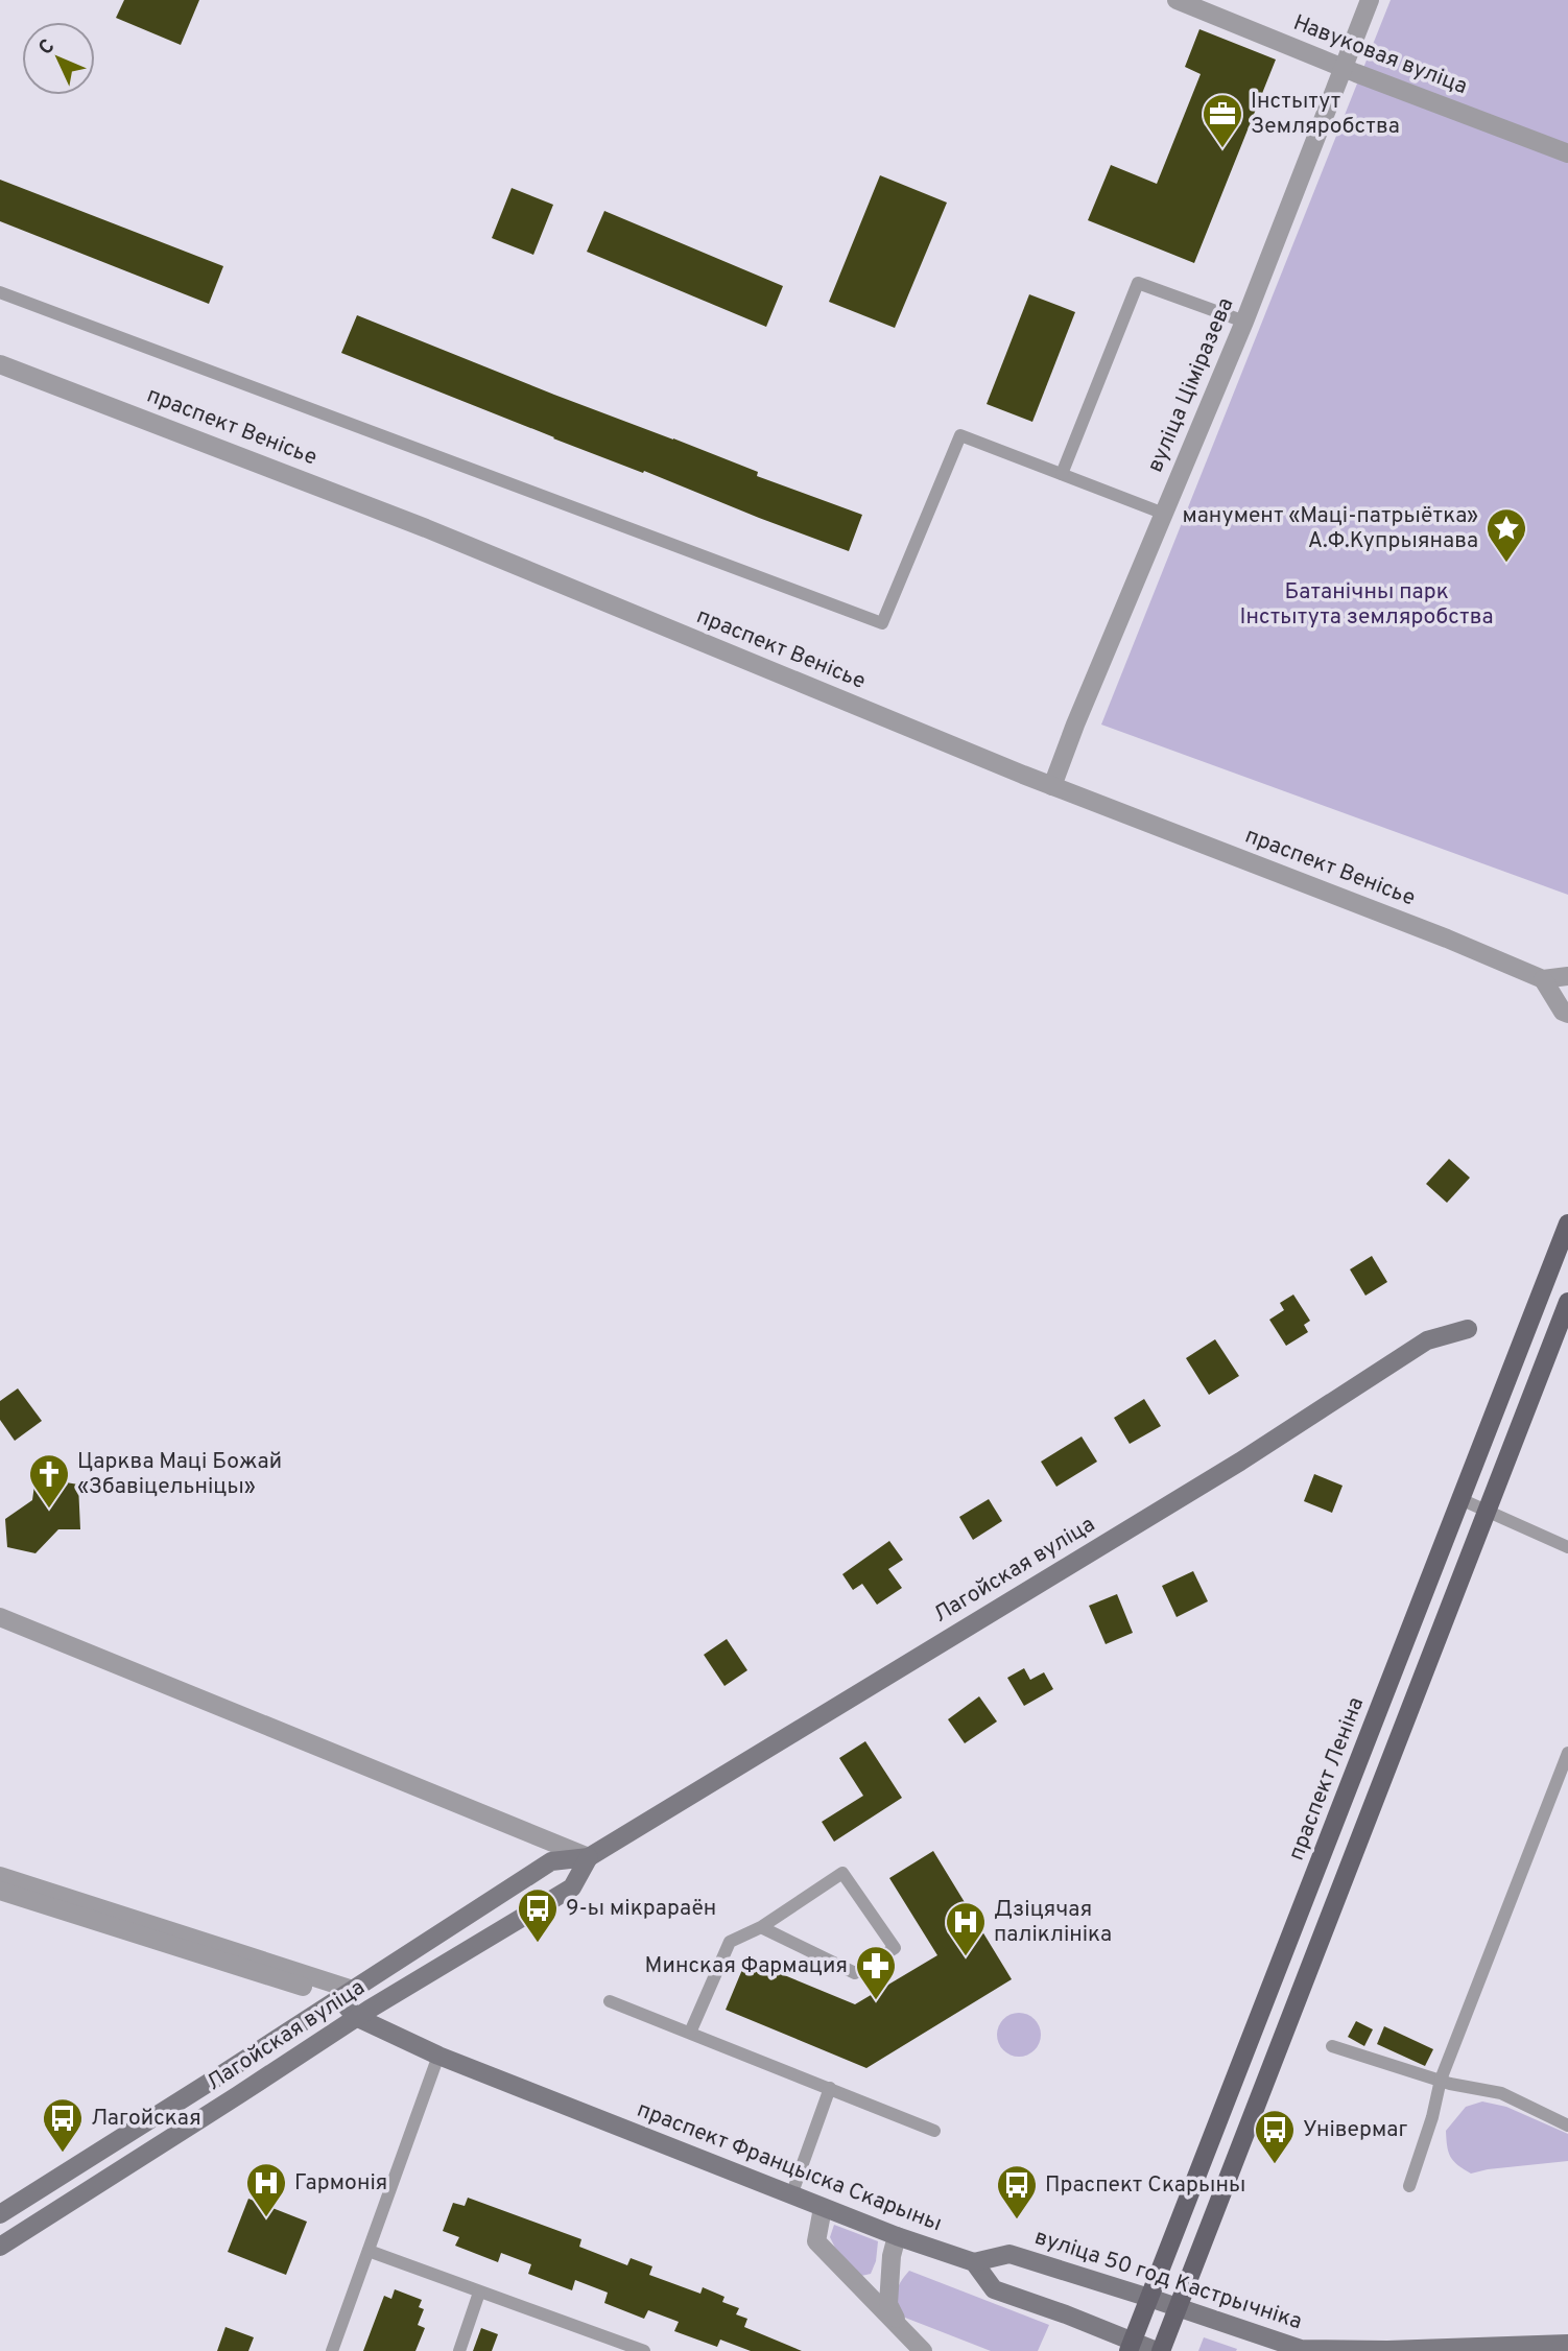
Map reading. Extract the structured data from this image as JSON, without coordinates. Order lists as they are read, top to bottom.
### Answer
{
  "streets": {
    "main road": [
      "Лагойская вуліца",
      "праспект Леніна",
      "праспект Францыска Скарыны",
      "вуліца 50 год Кастрычніка"
    ],
    "street": ["Навуковая вуліца", "вуліца Ціміразева", "праспект Венісье"]
  },
  "crossings": [
    ["Навуковая вуліца", "вуліца Ціміразева"],
    ["вуліца Ціміразева", "праспект Венісье"],
    ["Лагойская вуліца", "праспект Францыска Скарыны"],
    ["праспект Леніна", "вуліца 50 год Кастрычніка"],
    ["праспект Францыска Скарыны", "вуліца 50 год Кастрычніка"]
  ],
  "parks": ["Батанічны парк Інстытута земляробства"],
  "places": {
    "office": ["Інстытут Земляробства"],
    "place": ["манумент «Маці-патрыётка» А.Ф.Купрыянава"],
    "church": ["Царква Маці Божай «Збавіцельніцы»"],
    "bus stop": [
      "9-ы мікрараён",
      "Лагойская",
      "Універмаг",
      "Праспект Скарыны"
    ],
    "hospital": ["Дзіцячая паліклініка", "Гармонія"],
    "pharmacy": ["Минская Фармация"]
  },
  "north": "top left"
}
